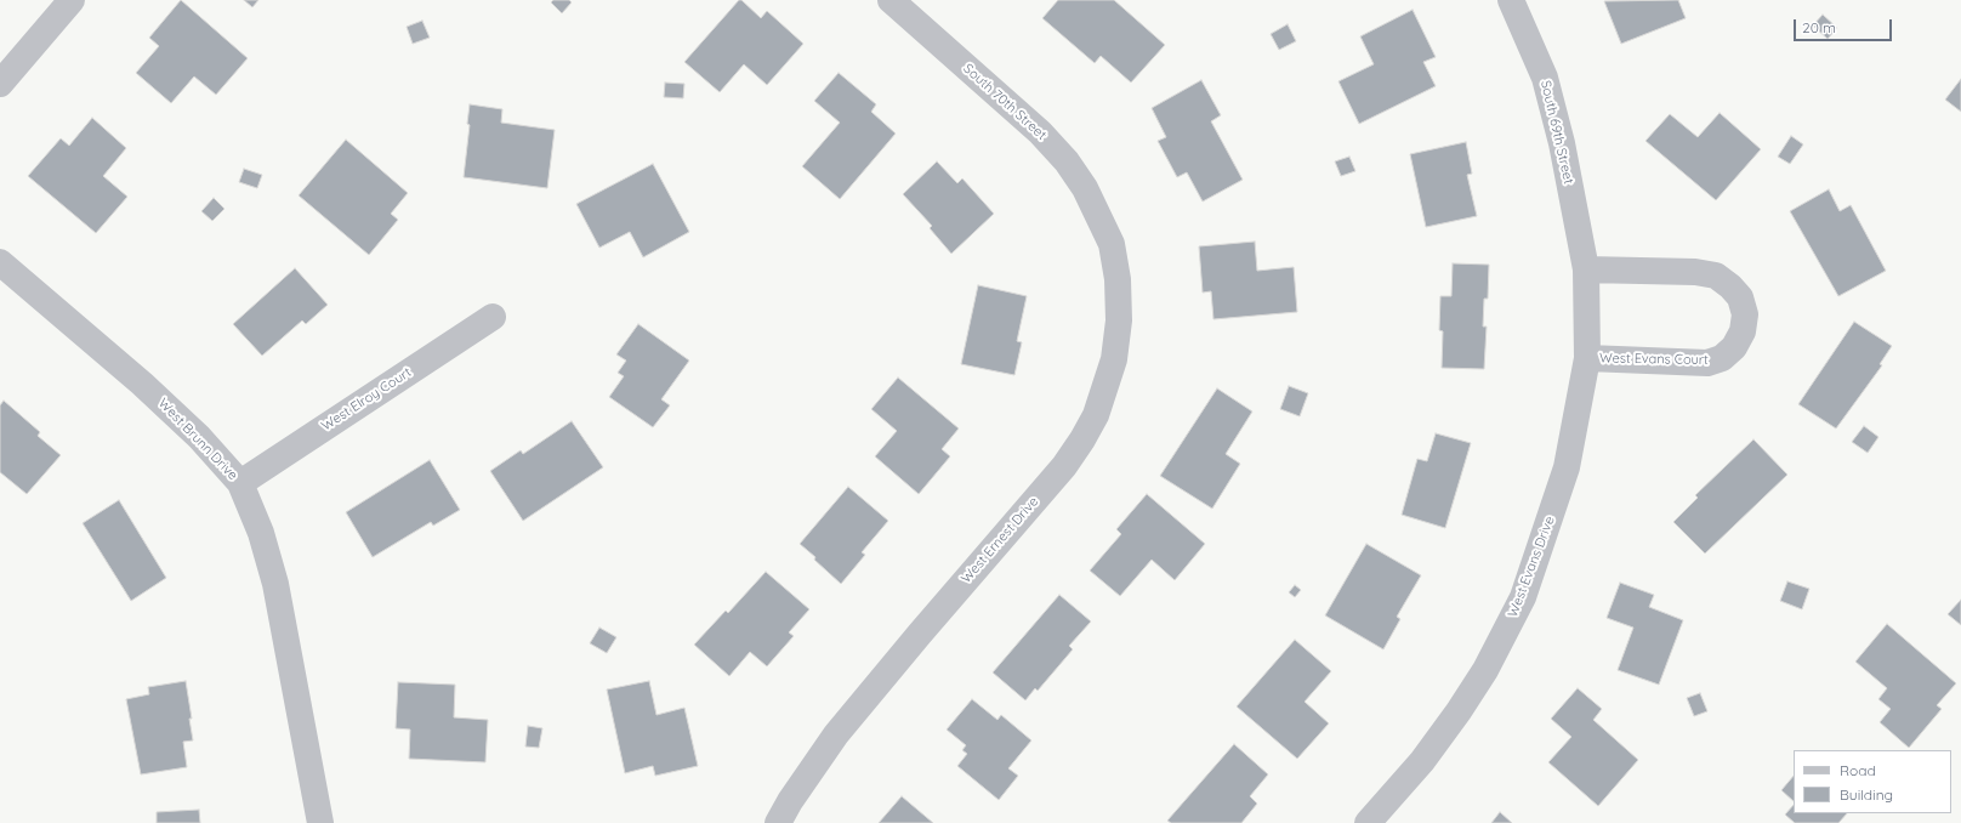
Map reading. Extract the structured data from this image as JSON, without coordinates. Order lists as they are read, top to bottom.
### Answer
{
  "streets": {
    "street": [
      "South 70th Street",
      "South 69th Street",
      "West Evans Court",
      "West Elroy Court",
      "West Brunn Drive",
      "West Ernest Drive",
      "West Evans Drive"
    ]
  },
  "crossings": [
    ["South 70th Street", "West Ernest Drive"],
    ["South 69th Street", "West Evans Court"],
    ["South 69th Street", "West Evans Drive"],
    ["West Evans Court", "West Evans Drive"],
    ["West Elroy Court", "West Brunn Drive"]
  ],
  "legend": ["Road", "Building"],
  "scale_bar": "20 m"
}
